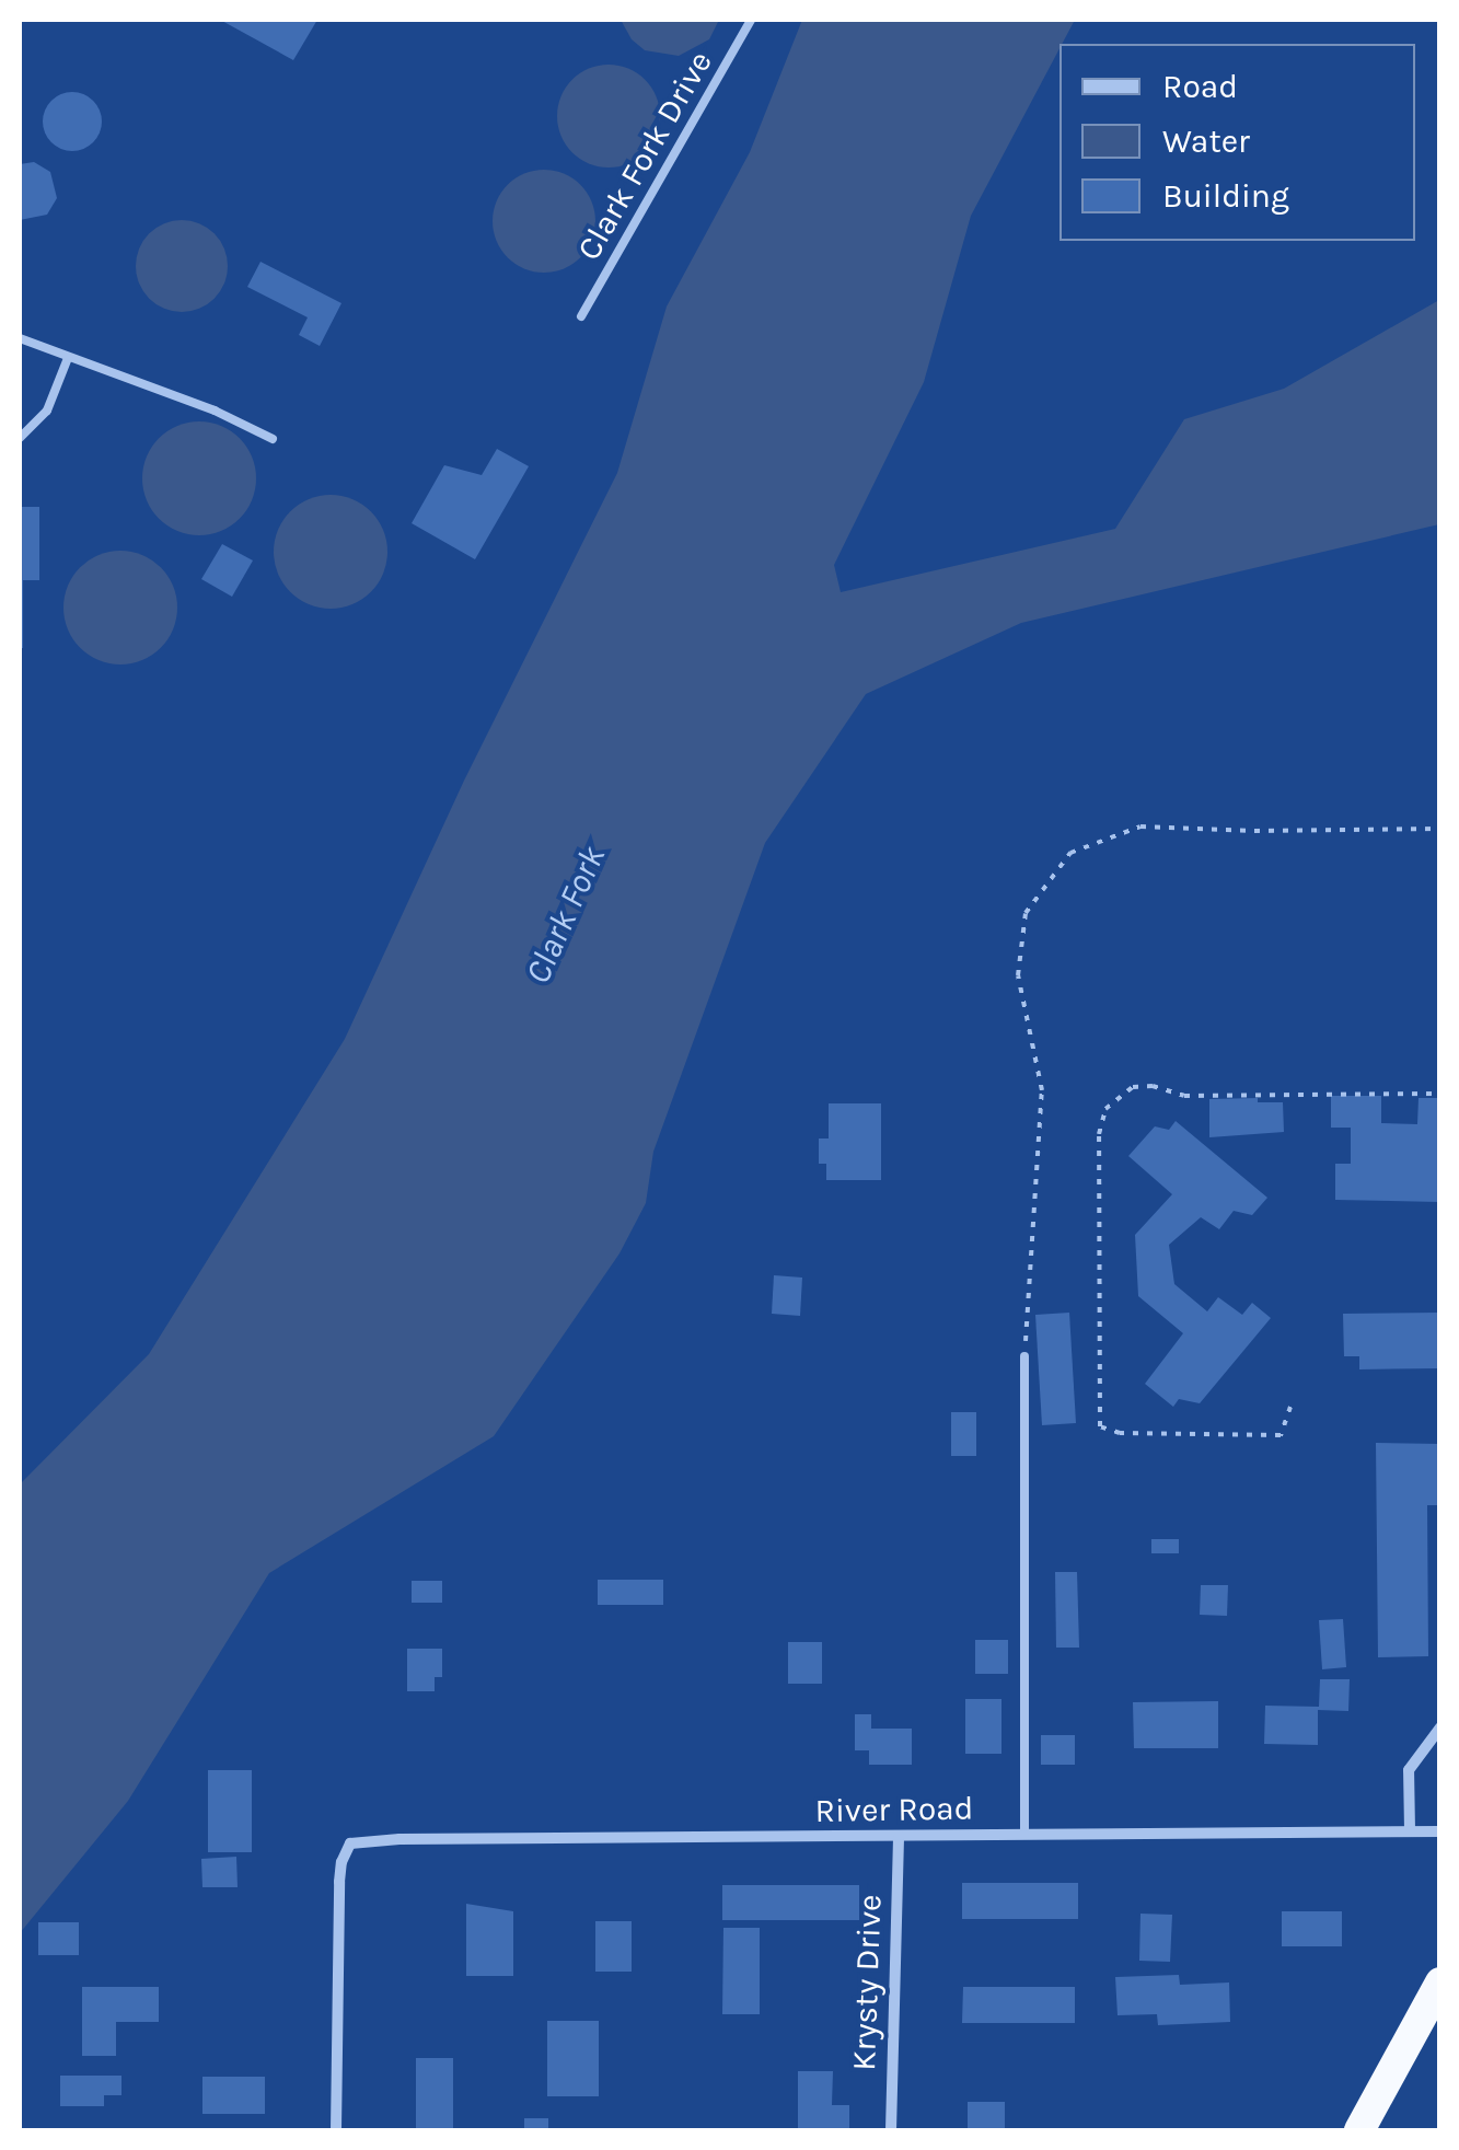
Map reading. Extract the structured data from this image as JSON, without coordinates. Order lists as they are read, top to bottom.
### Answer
{
  "streets": {
    "street": ["River Road", "Krysty Drive"],
    "lane": ["Clark Fork Drive"]
  },
  "crossings": [
    ["River Road", "Krysty Drive"]
  ],
  "water": ["Clark Fork"],
  "legend": ["Road", "Water", "Building"]
}
